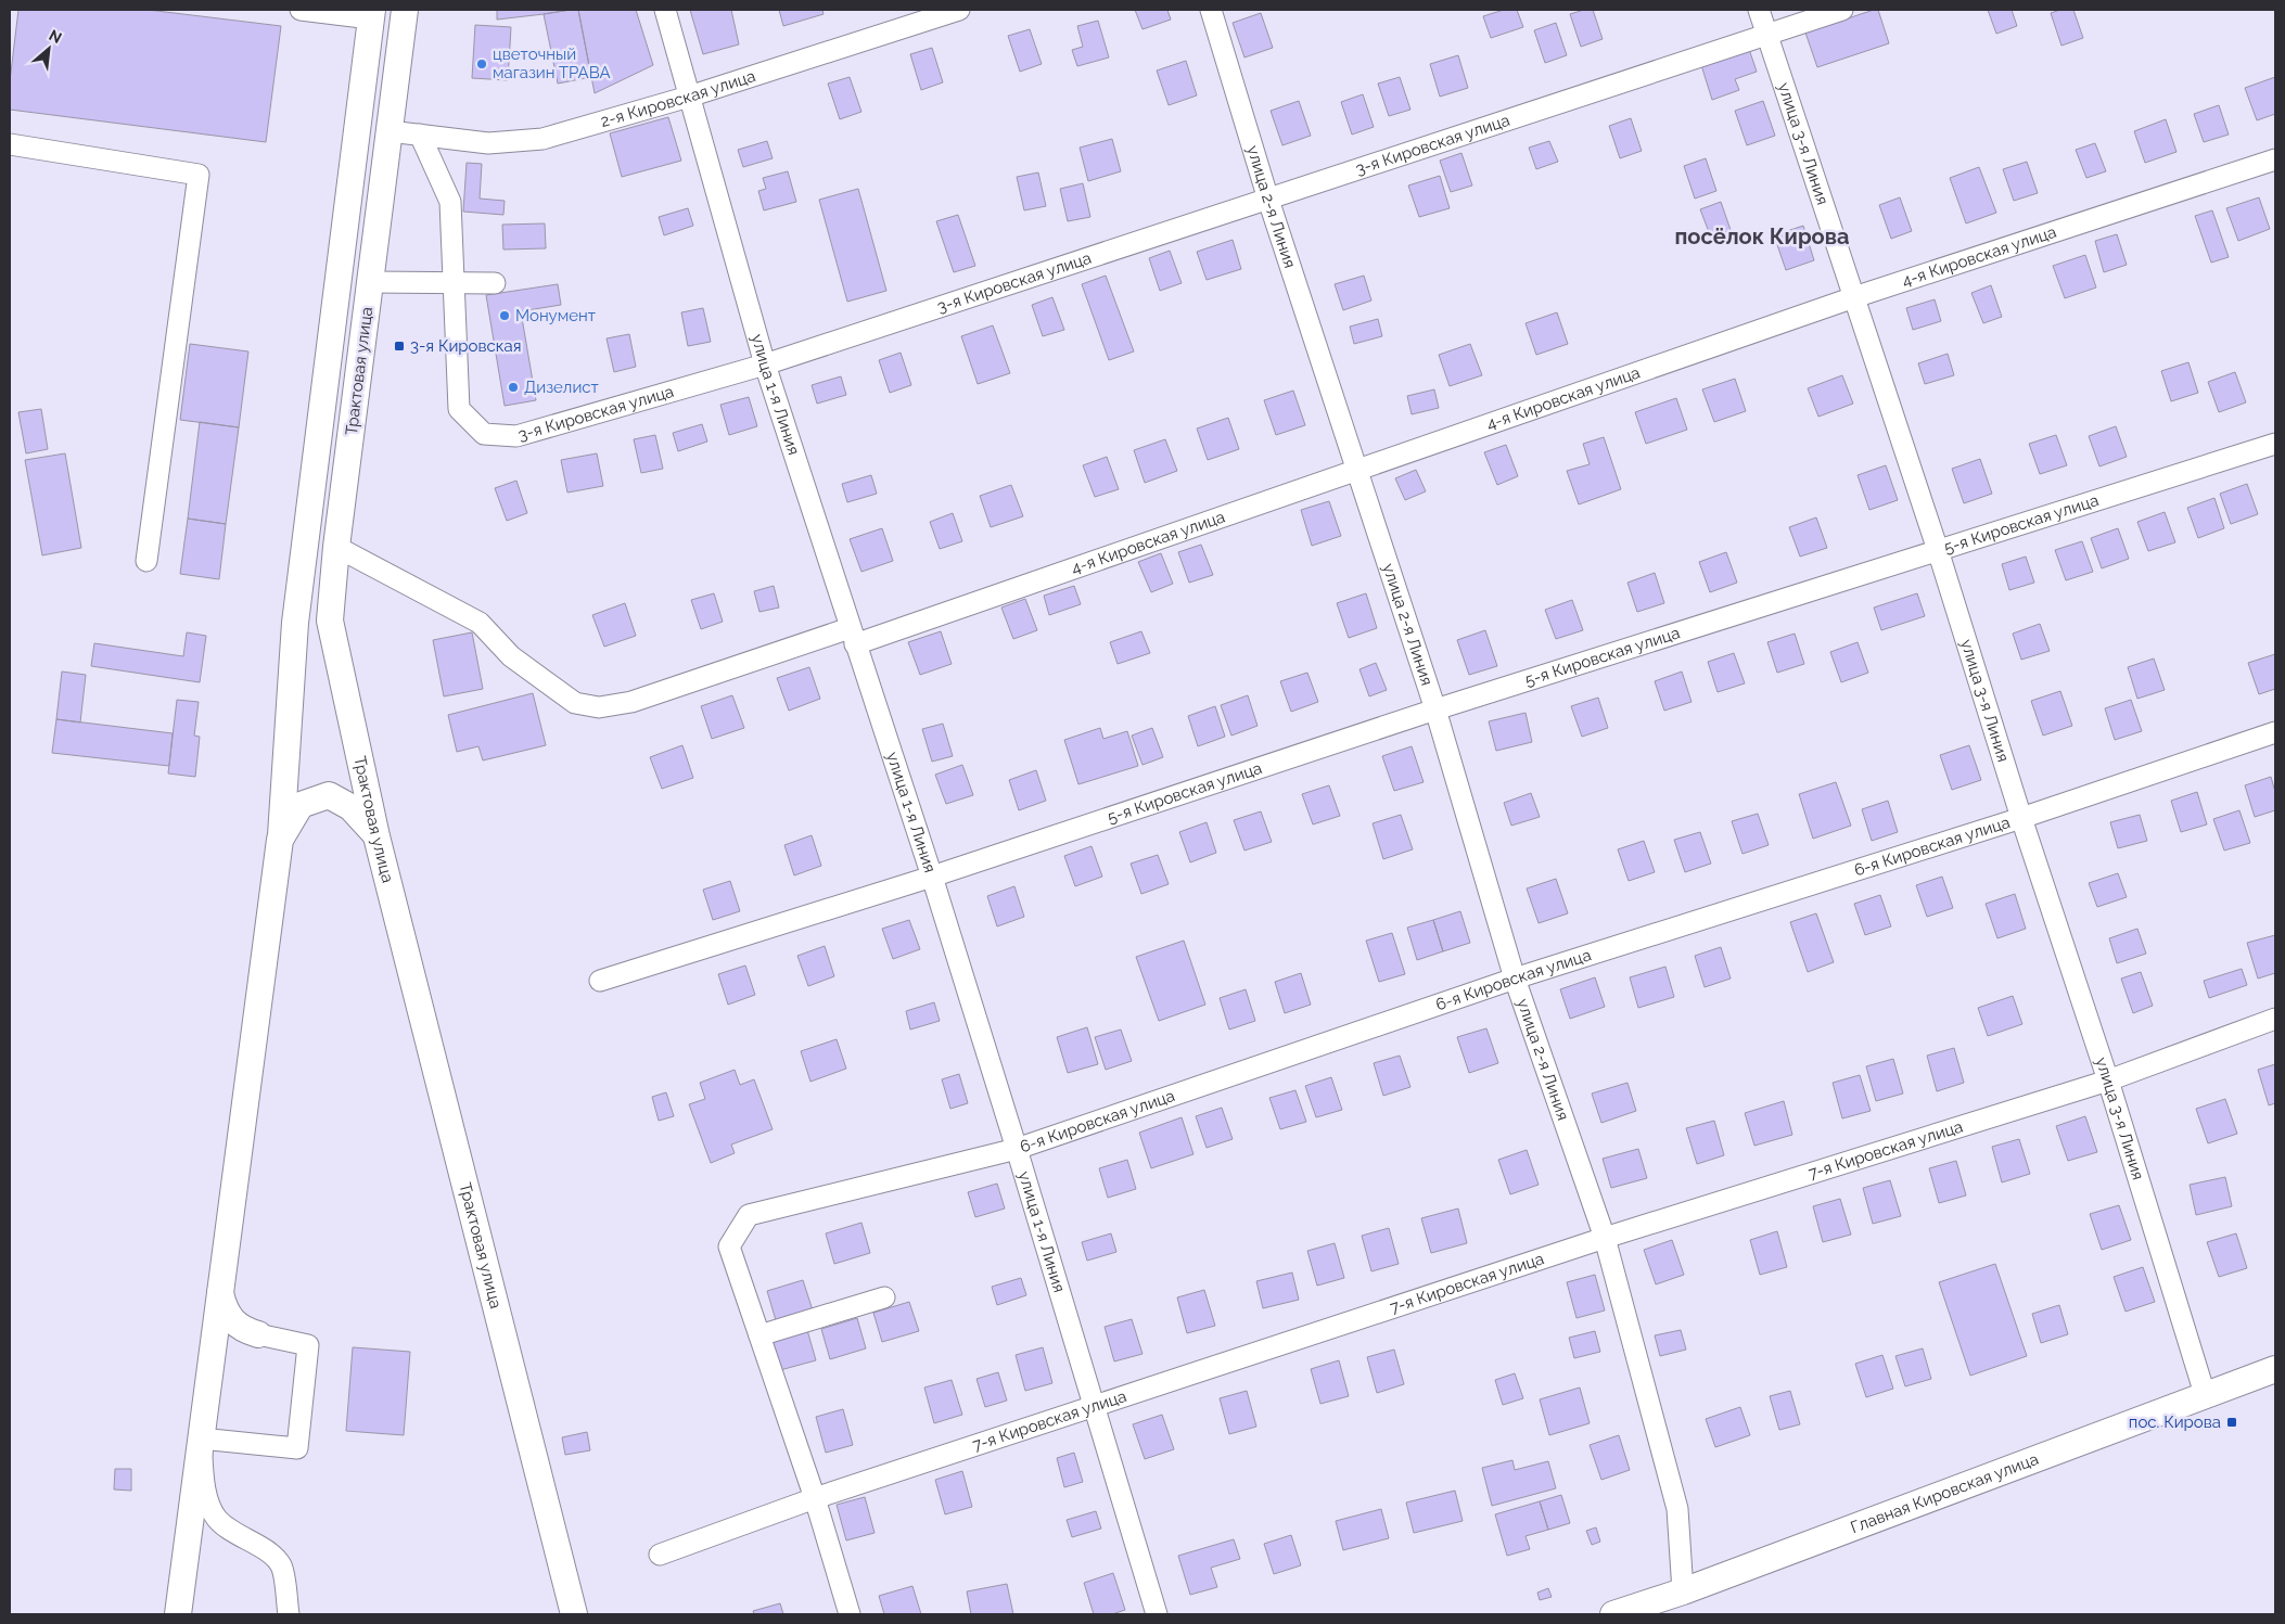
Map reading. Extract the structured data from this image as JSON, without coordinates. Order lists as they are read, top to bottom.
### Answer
{
  "streets": {
    "main road": ["Трактовая улица", "Главная Кировская улица"],
    "street": [
      "2-я Кировская улица",
      "улица 3-я Линия",
      "3-я Кировская улица",
      "улица 2-я Линия",
      "4-я Кировская улица",
      "улица 1-я Линия",
      "5-я Кировская улица",
      "6-я Кировская улица",
      "7-я Кировская улица"
    ]
  },
  "crossings": [
    ["2-я Кировская улица", "3-я Кировская улица"],
    ["2-я Кировская улица", "Трактовая улица"],
    ["2-я Кировская улица", "улица 1-я Линия"],
    ["улица 3-я Линия", "3-я Кировская улица"],
    ["улица 3-я Линия", "4-я Кировская улица"],
    ["улица 3-я Линия", "5-я Кировская улица"],
    ["улица 3-я Линия", "6-я Кировская улица"],
    ["улица 3-я Линия", "7-я Кировская улица"],
    ["улица 3-я Линия", "Главная Кировская улица"],
    ["3-я Кировская улица", "улица 2-я Линия"],
    ["3-я Кировская улица", "улица 1-я Линия"],
    ["улица 2-я Линия", "4-я Кировская улица"],
    ["улица 2-я Линия", "5-я Кировская улица"],
    ["улица 2-я Линия", "6-я Кировская улица"],
    ["улица 2-я Линия", "7-я Кировская улица"],
    ["улица 2-я Линия", "Главная Кировская улица"],
    ["4-я Кировская улица", "Трактовая улица"],
    ["4-я Кировская улица", "улица 1-я Линия"],
    ["улица 1-я Линия", "5-я Кировская улица"],
    ["улица 1-я Линия", "6-я Кировская улица"],
    ["улица 1-я Линия", "7-я Кировская улица"]
  ],
  "districts": ["посёлок Кирова"],
  "places": {
    "other": ["цветочный магазин ТРАВА", "Монумент", "Дизелист"],
    "transit": ["3-я Кировская", "пос. Кирова"]
  },
  "north": "top right"
}
